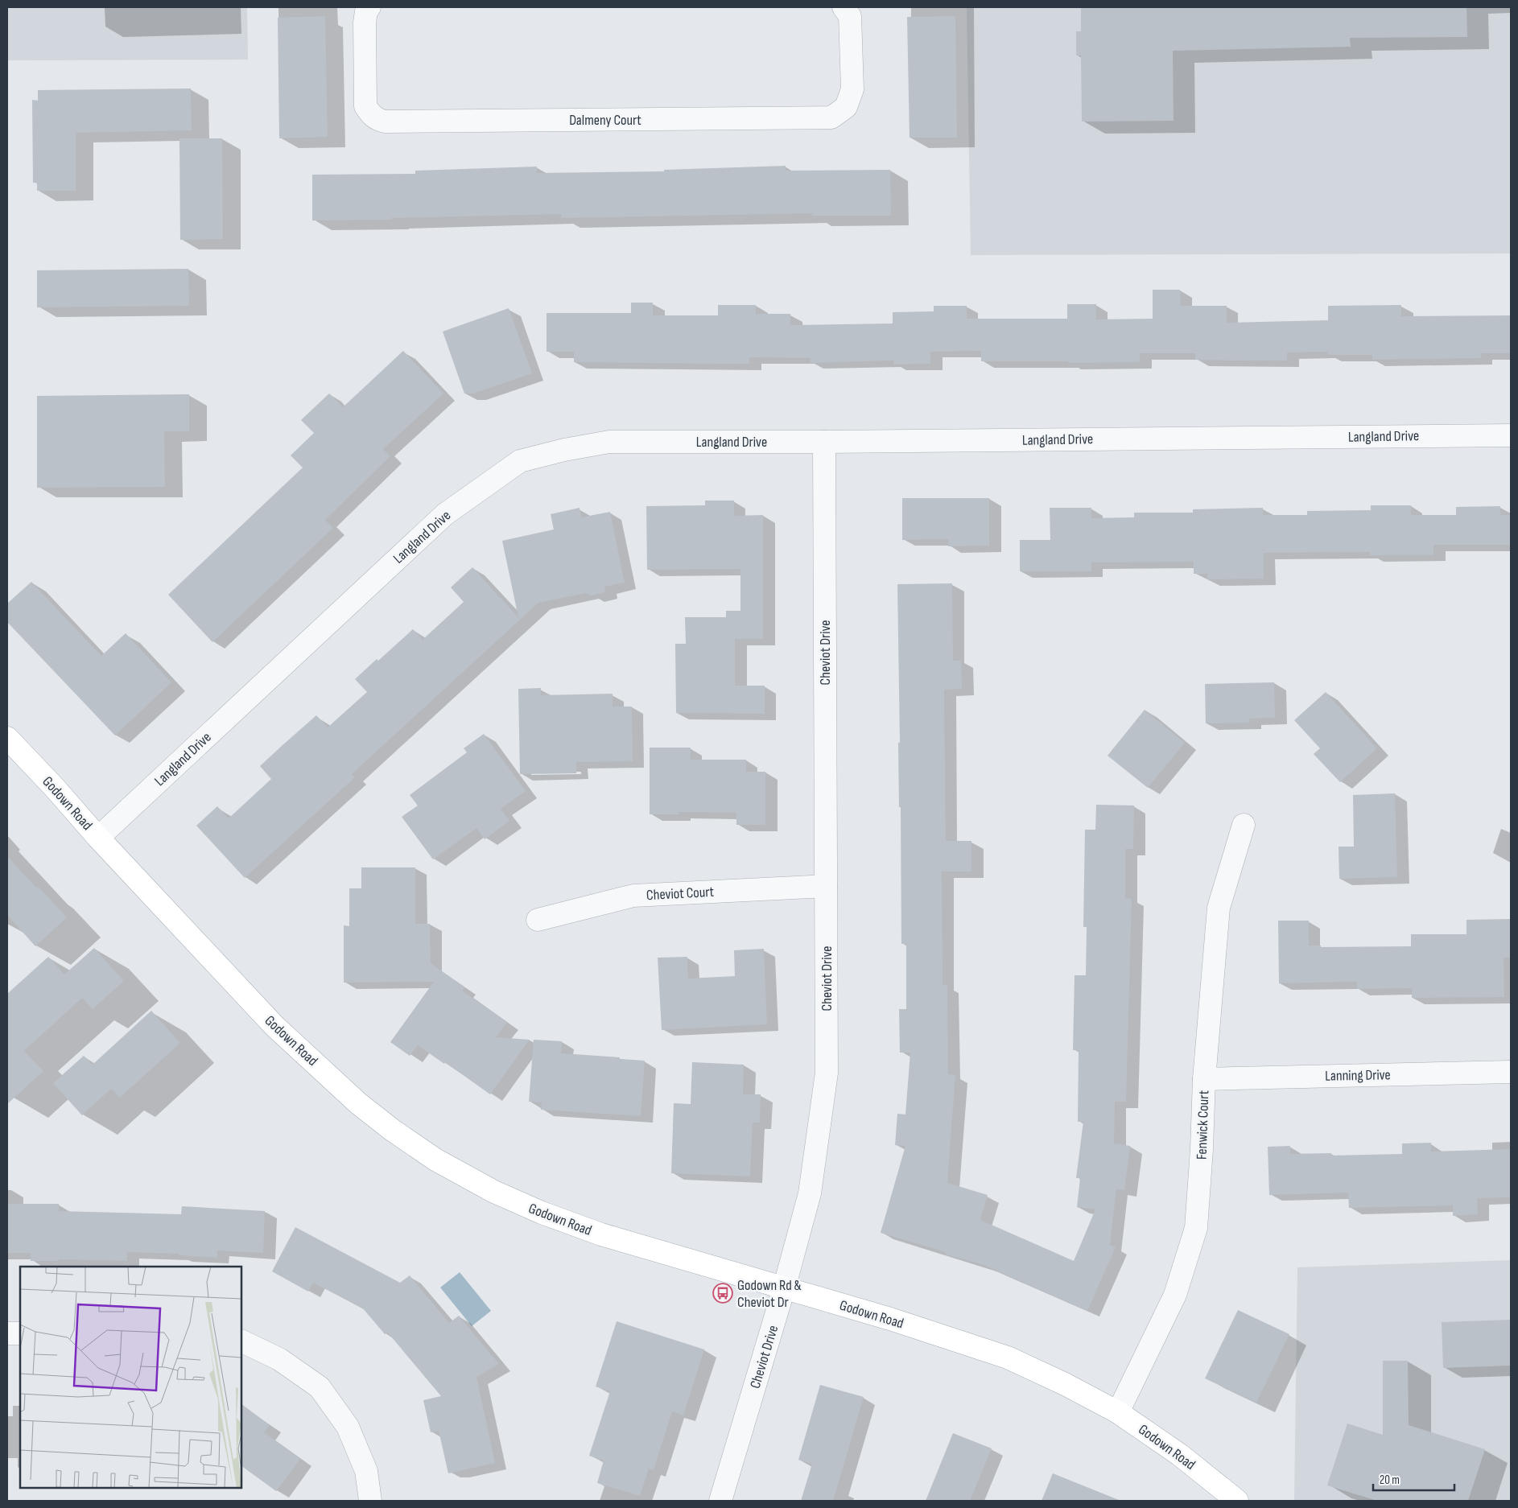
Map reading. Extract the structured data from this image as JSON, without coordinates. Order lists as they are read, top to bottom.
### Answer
{
  "streets": {
    "main road": ["Godown Road"],
    "street": [
      "Dalmeny Court",
      "Langland Drive",
      "Cheviot Drive",
      "Cheviot Court",
      "Lanning Drive",
      "Fenwick Court"
    ]
  },
  "crossings": [
    ["Langland Drive", "Cheviot Drive"],
    ["Langland Drive", "Godown Road"],
    ["Cheviot Drive", "Godown Road"],
    ["Cheviot Drive", "Cheviot Court"],
    ["Godown Road", "Fenwick Court"],
    ["Lanning Drive", "Fenwick Court"]
  ],
  "places": {
    "bus stop": ["Godown Rd & Cheviot Dr"]
  },
  "scale_bar": "20 m"
}
